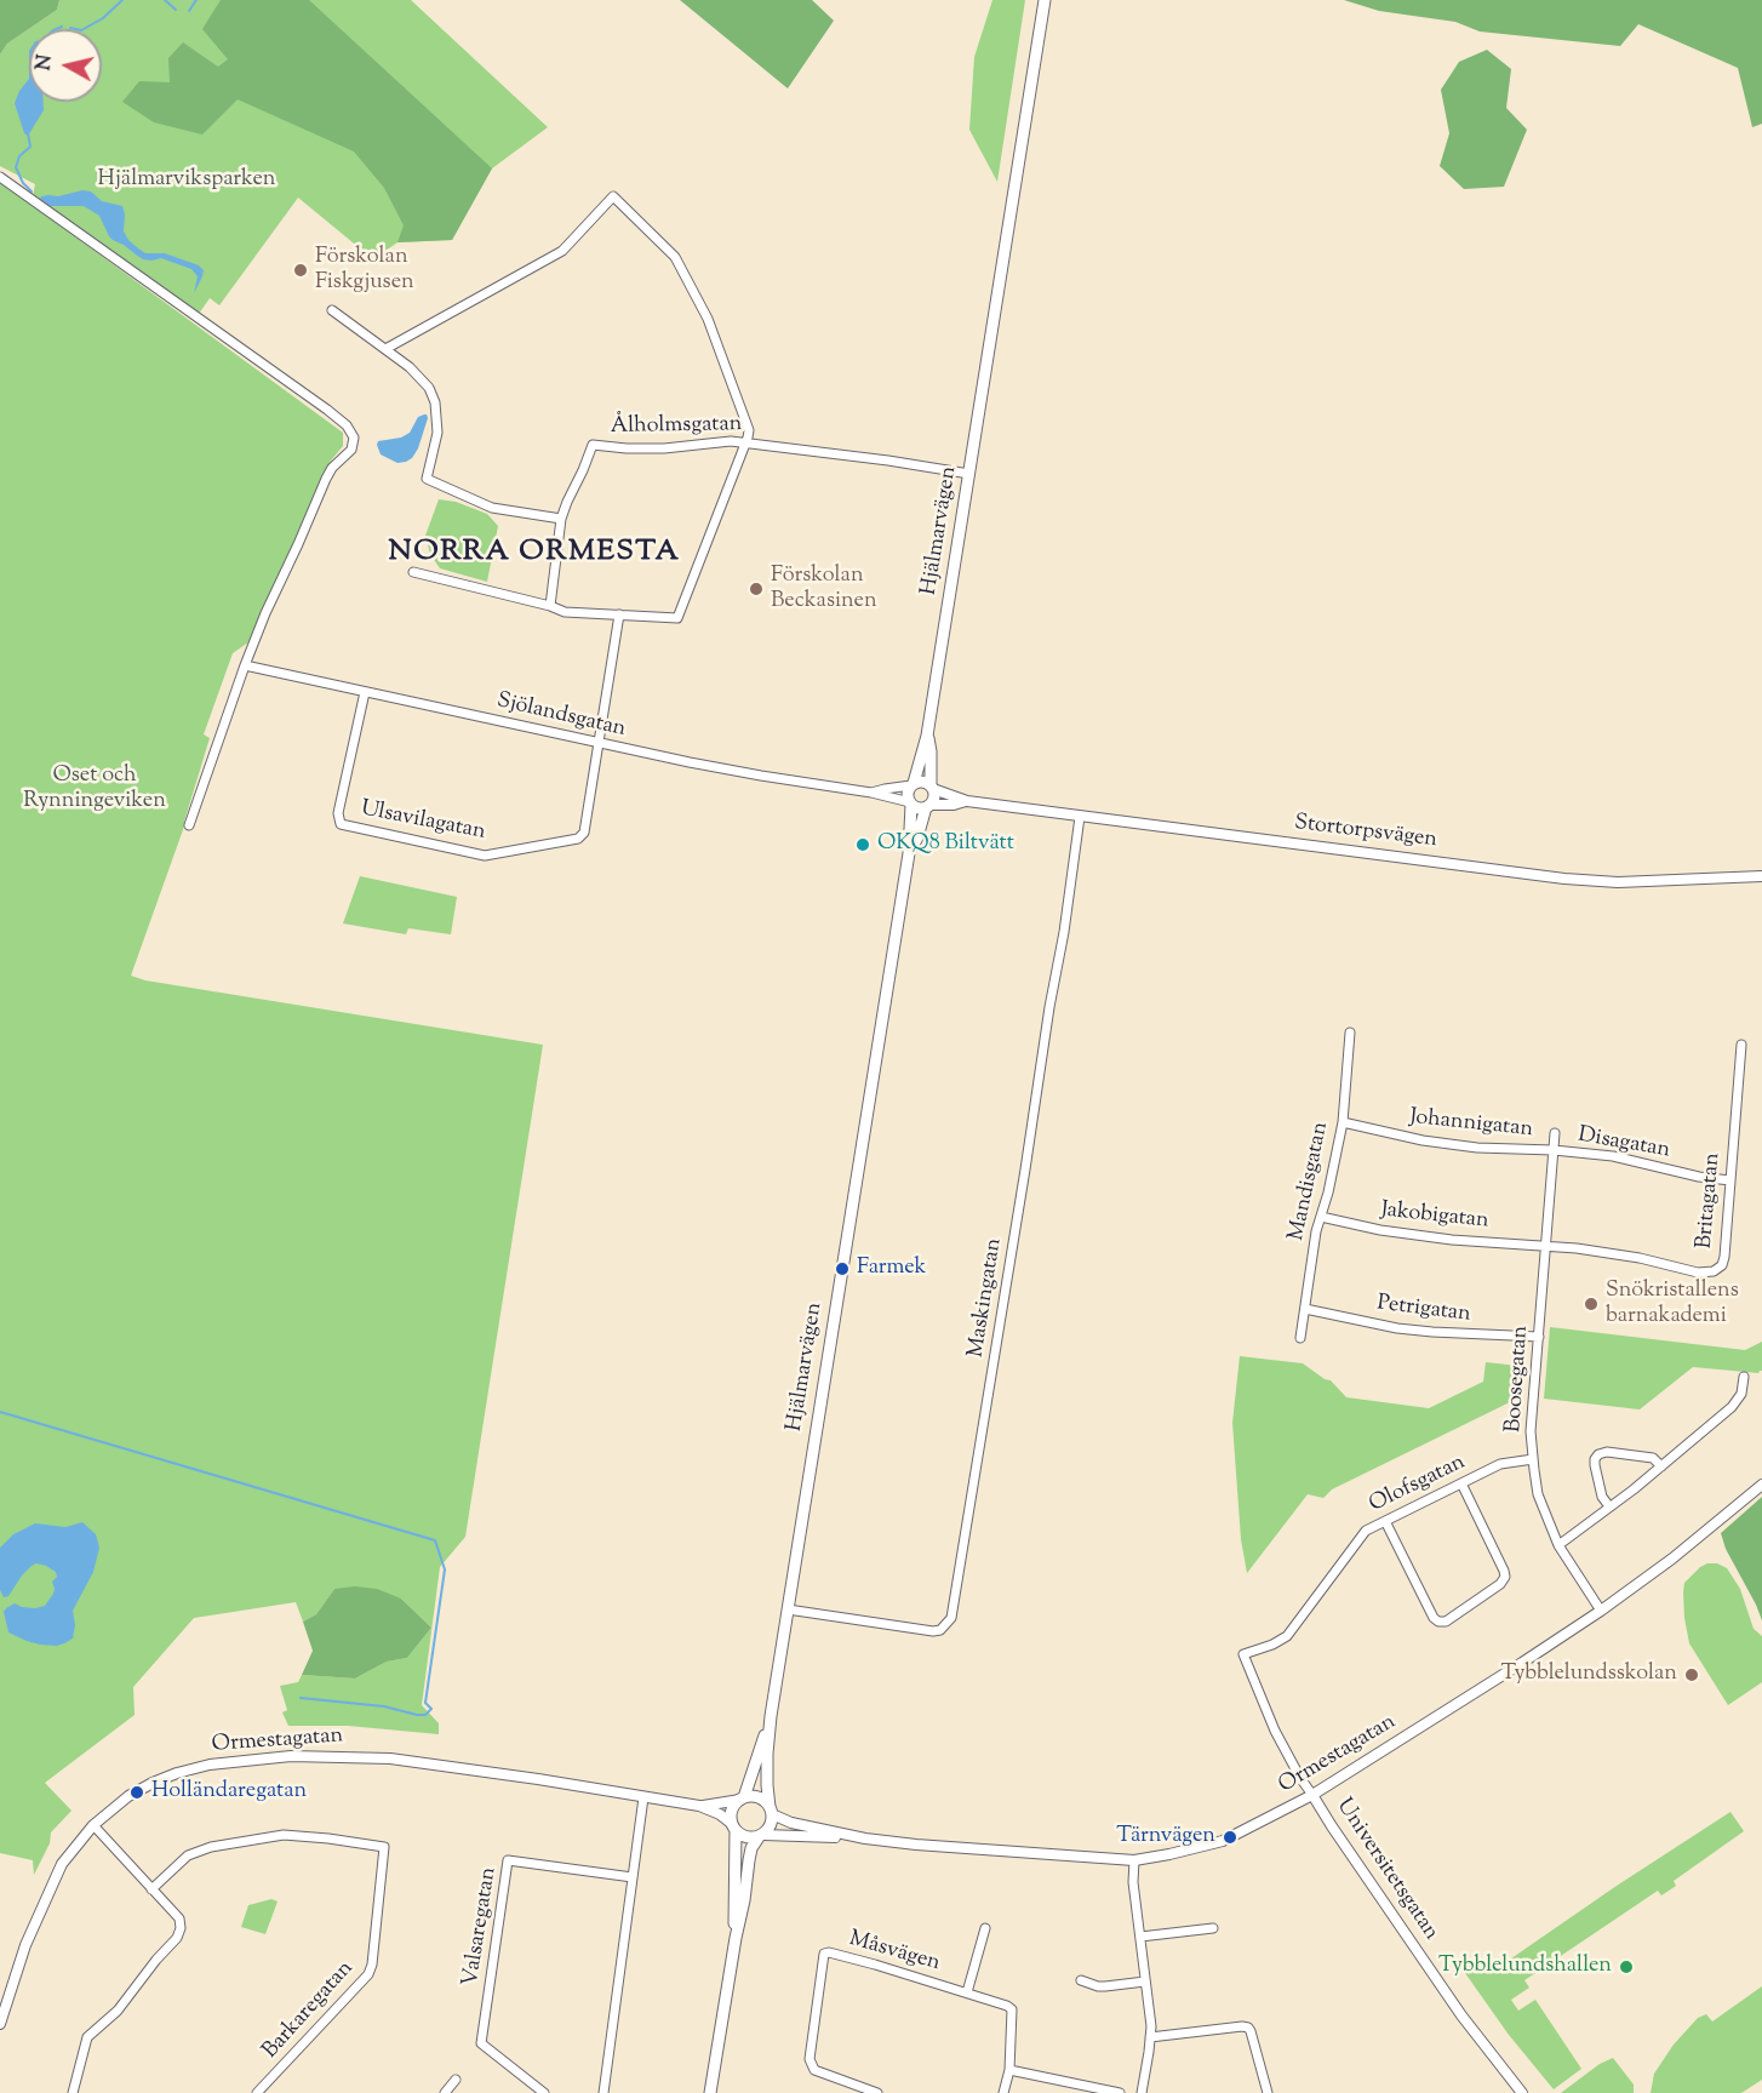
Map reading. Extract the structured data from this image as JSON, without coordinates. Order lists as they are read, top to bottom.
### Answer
{
  "streets": {
    "main road": ["Hjälmarvägen"],
    "street": [
      "Ålholmsgatan",
      "Sjölandsgatan",
      "Ulsavilagatan",
      "Stortorpsvägen",
      "Johannigatan",
      "Disagatan",
      "Mandisgatan",
      "Britagatan",
      "Jakobigatan",
      "Maskingatan",
      "Petrigatan",
      "Boosegatan",
      "Olofsgatan",
      "Ormestagatan",
      "Universitetsgatan",
      "Valsaregatan",
      "Måsvägen",
      "Barkaregatan"
    ]
  },
  "crossings": [
    ["Ålholmsgatan", "Hjälmarvägen"],
    ["Hjälmarvägen", "Sjölandsgatan"],
    ["Hjälmarvägen", "Stortorpsvägen"],
    ["Hjälmarvägen", "Maskingatan"],
    ["Hjälmarvägen", "Ormestagatan"],
    ["Sjölandsgatan", "Ulsavilagatan"],
    ["Sjölandsgatan", "Stortorpsvägen"],
    ["Stortorpsvägen", "Maskingatan"],
    ["Johannigatan", "Disagatan"],
    ["Johannigatan", "Mandisgatan"],
    ["Johannigatan", "Boosegatan"],
    ["Disagatan", "Britagatan"],
    ["Disagatan", "Boosegatan"],
    ["Mandisgatan", "Jakobigatan"],
    ["Mandisgatan", "Petrigatan"],
    ["Britagatan", "Jakobigatan"],
    ["Britagatan", "Boosegatan"],
    ["Jakobigatan", "Boosegatan"],
    ["Petrigatan", "Boosegatan"],
    ["Boosegatan", "Olofsgatan"],
    ["Boosegatan", "Ormestagatan"],
    ["Olofsgatan", "Universitetsgatan"],
    ["Ormestagatan", "Universitetsgatan"]
  ],
  "districts": ["NORRA ORMESTA"],
  "parks": ["Hjälmarviksparken", "Oset och Rynningeviken"],
  "places": [
    "Förskolan Fiskgjusen",
    "Förskolan Beckasinen",
    "OKQ8 Biltvätt",
    "Farmek",
    "Snökristallens barnakademi",
    "Tybblelundsskolan",
    "Holländaregatan",
    "Tärnvägen",
    "Tybblelundshallen"
  ],
  "north": "left"
}
